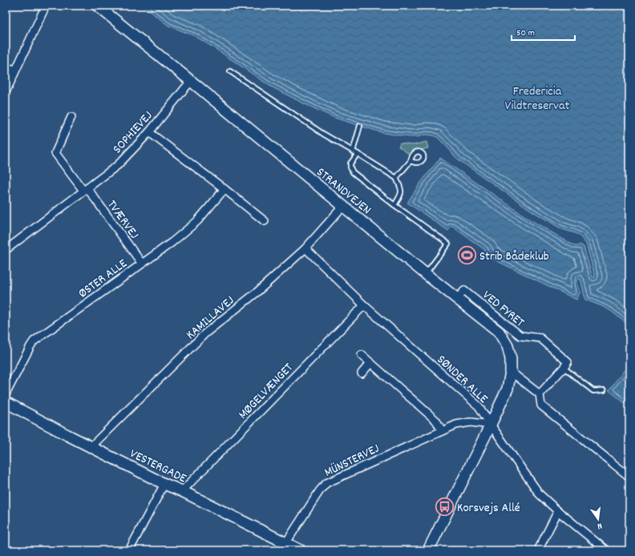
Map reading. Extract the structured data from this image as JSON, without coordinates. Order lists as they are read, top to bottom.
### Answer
{
  "streets": {
    "street": [
      "SOPHIEVEJ",
      "STRANDVEJEN",
      "TVÆRVEJ",
      "ØSTER ALLE",
      "VED FYRET",
      "KAMILLAVEJ",
      "SØNDER ALLE",
      "MØGELVÆNGET",
      "MÜNSTERVEJ",
      "VESTERGADE"
    ]
  },
  "crossings": [
    ["SOPHIEVEJ", "STRANDVEJEN"],
    ["SOPHIEVEJ", "TVÆRVEJ"],
    ["STRANDVEJEN", "VED FYRET"],
    ["STRANDVEJEN", "KAMILLAVEJ"],
    ["STRANDVEJEN", "SØNDER ALLE"],
    ["STRANDVEJEN", "MÜNSTERVEJ"],
    ["TVÆRVEJ", "ØSTER ALLE"],
    ["KAMILLAVEJ", "SØNDER ALLE"],
    ["KAMILLAVEJ", "VESTERGADE"],
    ["SØNDER ALLE", "MØGELVÆNGET"],
    ["SØNDER ALLE", "MÜNSTERVEJ"],
    ["MØGELVÆNGET", "VESTERGADE"],
    ["MÜNSTERVEJ", "VESTERGADE"]
  ],
  "parks": ["Fredericia Vildtreservat"],
  "places": {
    "sports": ["Strib Bådeklub"],
    "bus stop": ["Korsvejs Allé"]
  },
  "scale_bar": "50 m",
  "north": "bottom"
}
